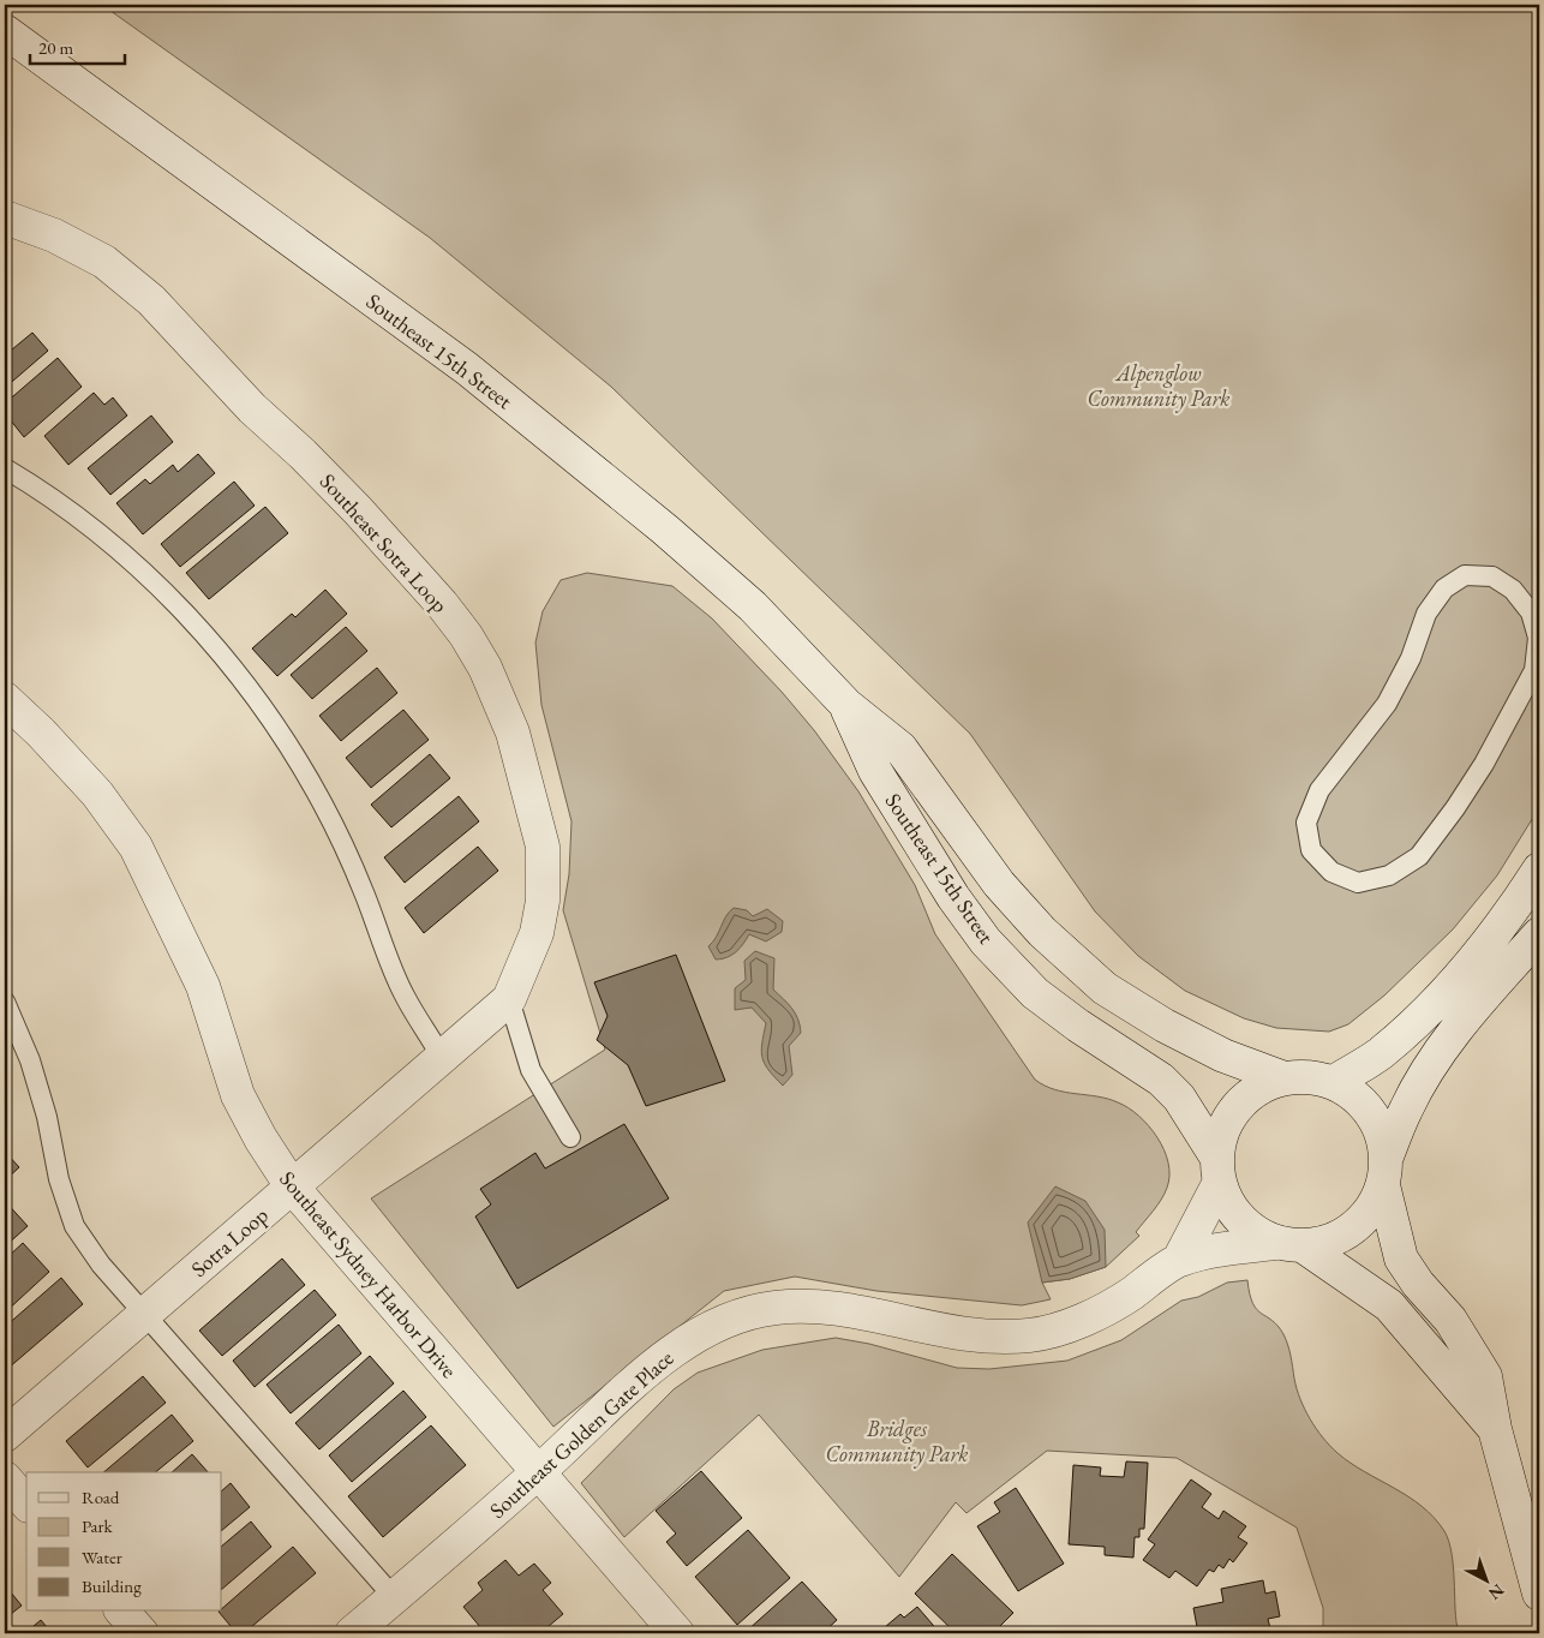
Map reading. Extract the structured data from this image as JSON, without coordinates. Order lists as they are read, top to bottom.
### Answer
{
  "streets": {
    "street": [
      "Southeast 15th Street",
      "Southeast Sotra Loop",
      "Sotra Loop",
      "Southeast Sydney Harbor Drive",
      "Southeast Golden Gate Place"
    ]
  },
  "crossings": [
    ["Southeast 15th Street", "Southeast Golden Gate Place"],
    ["Southeast Sotra Loop", "Sotra Loop"],
    ["Sotra Loop", "Southeast Sydney Harbor Drive"],
    ["Southeast Sydney Harbor Drive", "Southeast Golden Gate Place"]
  ],
  "parks": ["Alpenglow Community Park", "Bridges Community Park"],
  "legend": [
    "Road",
    "Park",
    "Water",
    "Building"
  ],
  "scale_bar": "20 m",
  "north": "bottom right"
}
